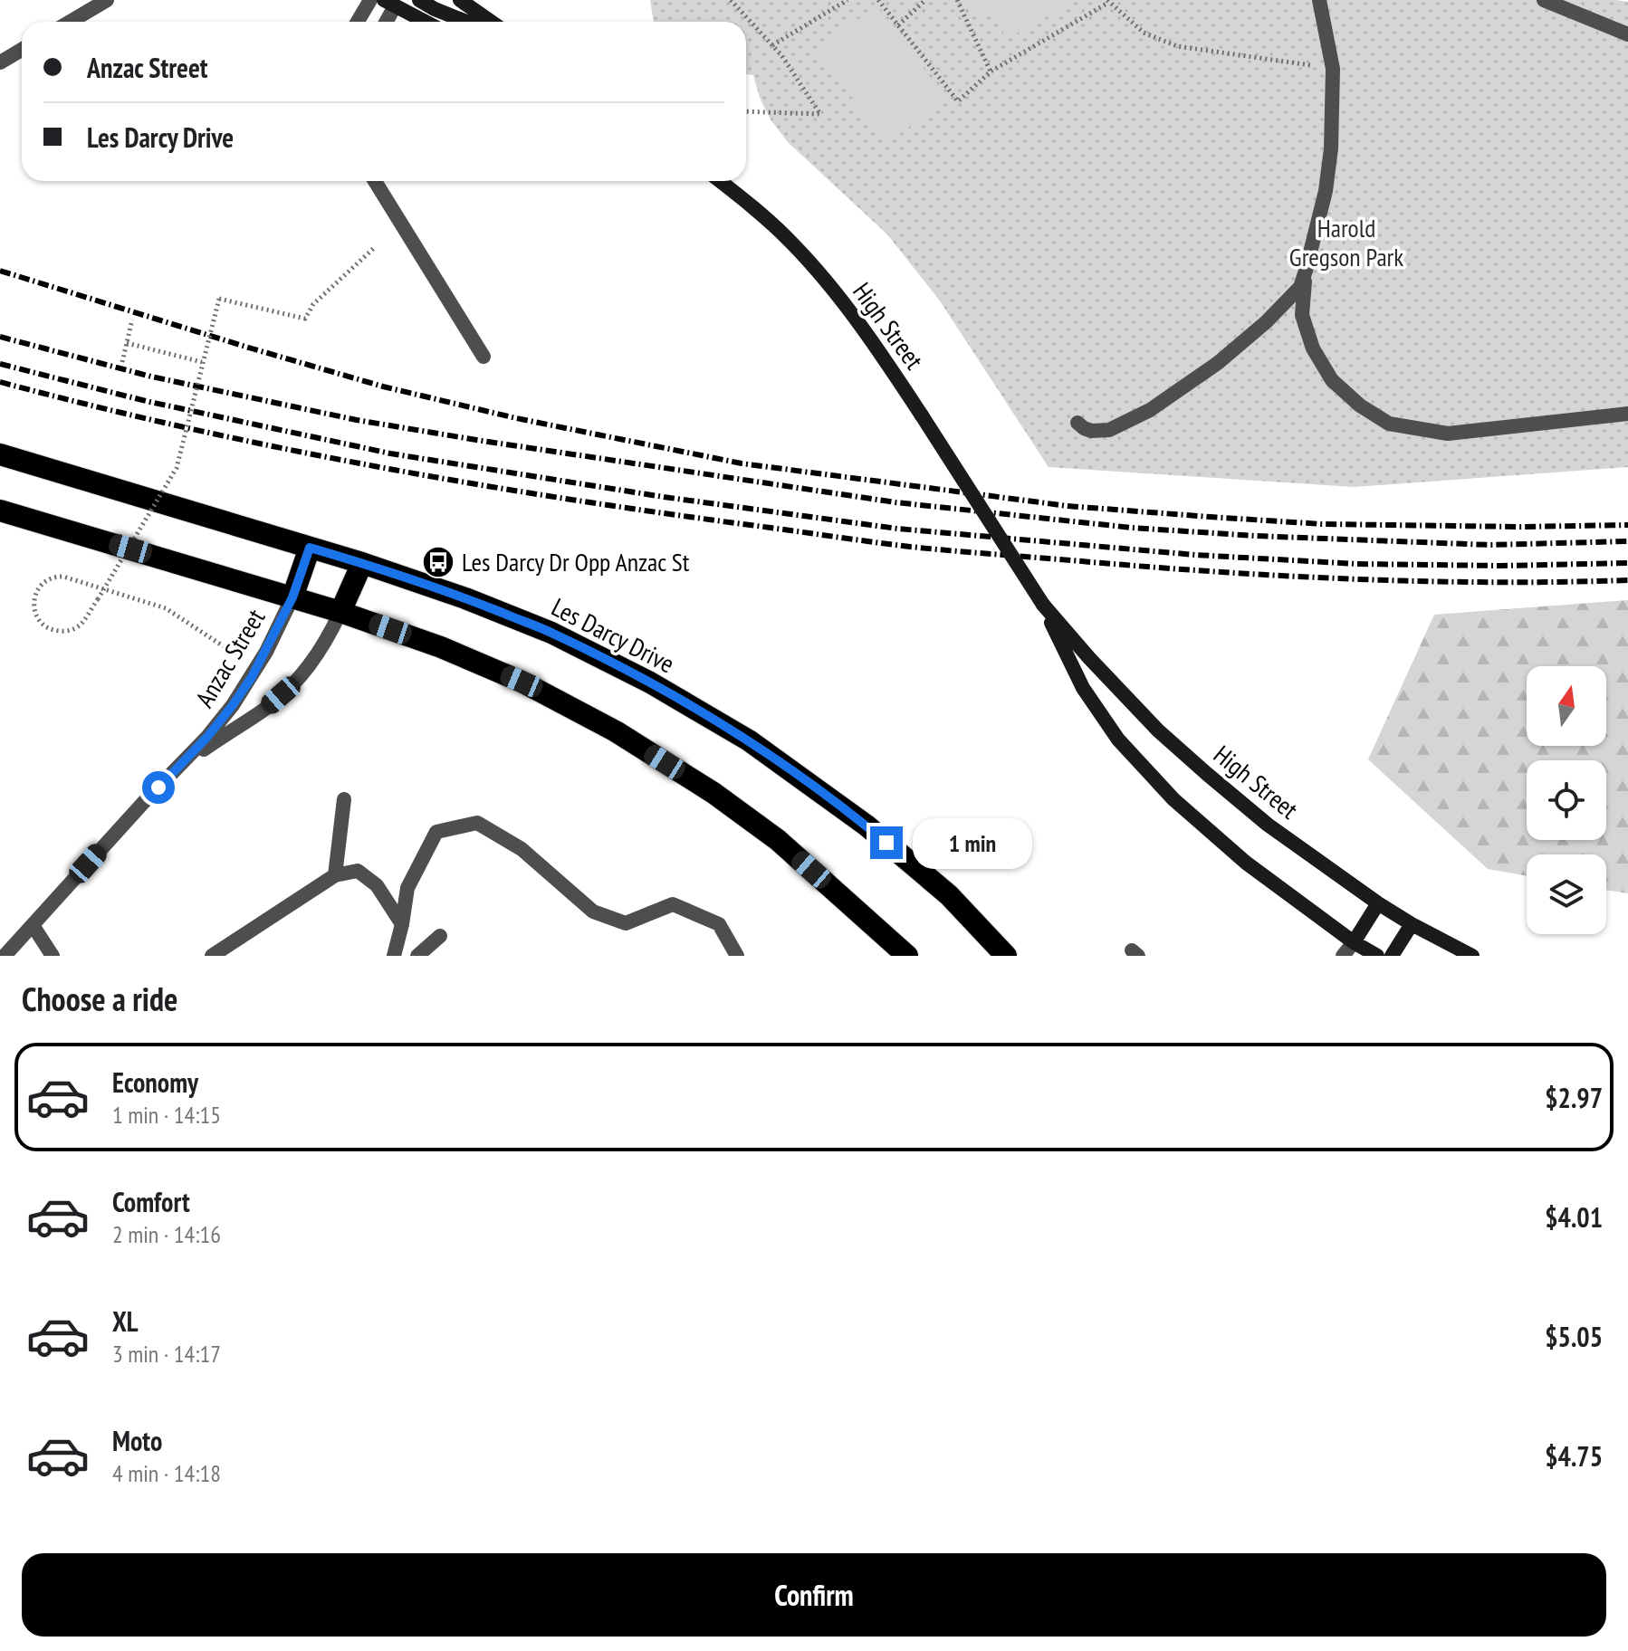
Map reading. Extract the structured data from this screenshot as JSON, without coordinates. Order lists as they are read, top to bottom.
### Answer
{
  "streets": {
    "highway": ["Les Darcy Drive"],
    "main road": ["High Street"],
    "street": ["Anzac Street"]
  },
  "parks": ["Harold Gregson Park"],
  "places": {
    "bus stop": ["Les Darcy Dr Opp Anzac St"]
  },
  "north": "top",
  "page": {
    "banner": ["Anzac Street", "Les Darcy Drive"],
    "bubble": "1 min",
    "heading": "Choose a ride",
    "list": [
      {
        "name": "Economy",
        "note": "1 min · 14:15",
        "value": "$2.97"
      },
      {
        "name": "Comfort",
        "note": "2 min · 14:16",
        "value": "$4.01"
      },
      {
        "name": "XL",
        "note": "3 min · 14:17",
        "value": "$5.05"
      },
      {
        "name": "Moto",
        "note": "4 min · 14:18",
        "value": "$4.75"
      }
    ],
    "buttons": "Confirm"
  }
}
